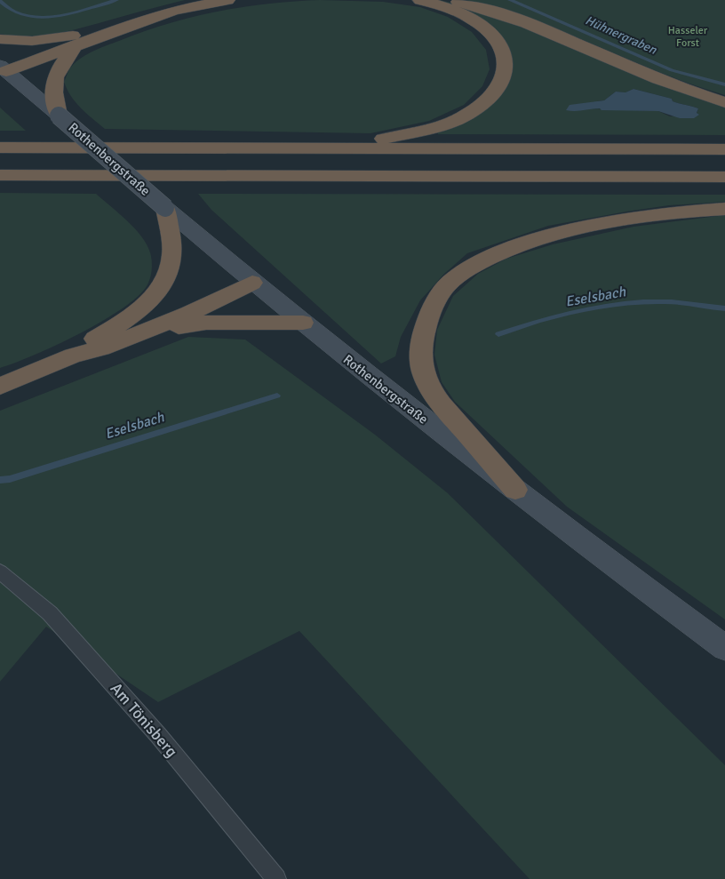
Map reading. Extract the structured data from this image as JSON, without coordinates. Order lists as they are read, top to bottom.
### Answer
{
  "streets": {
    "main road": ["Rothenbergstraße"],
    "lane": ["Am Tönisberg"]
  },
  "water": ["Hühnergraben", "Eselsbach"],
  "parks": ["Hasseler Forst"]
}
